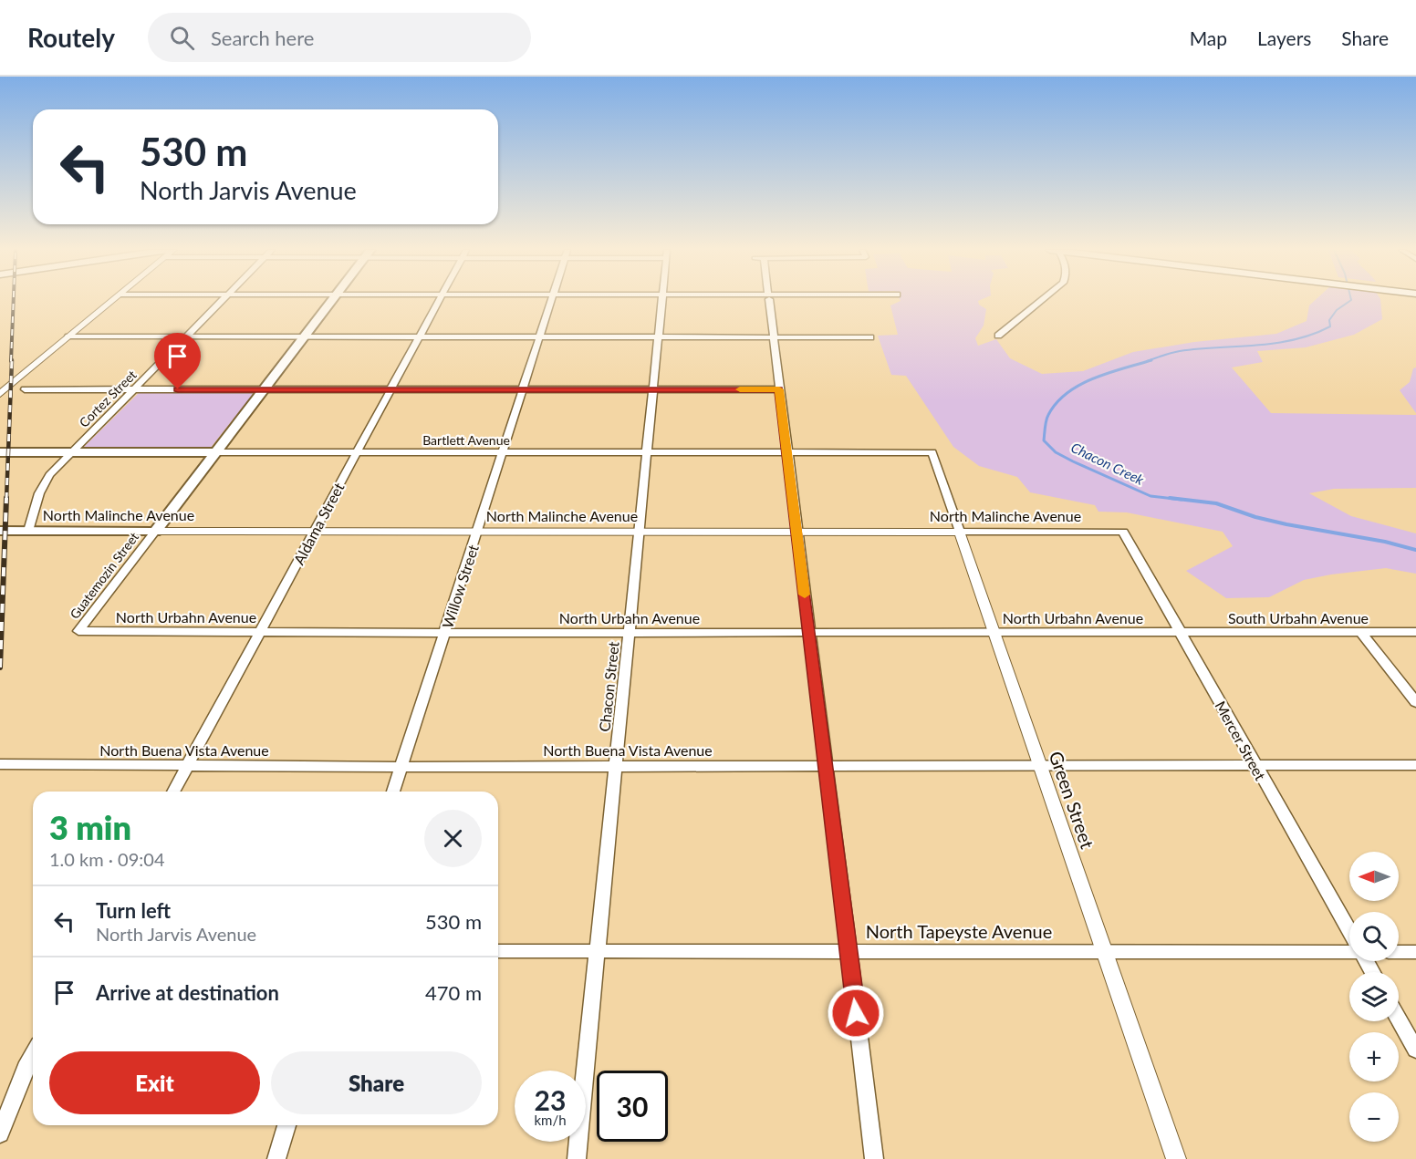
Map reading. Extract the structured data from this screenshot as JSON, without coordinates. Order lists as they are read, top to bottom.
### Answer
{
  "streets": {
    "main road": ["Bartlett Avenue", "North Malinche Avenue", "Guatemozin Street"],
    "street": [
      "Cortez Street",
      "Aldama Street",
      "Willow Street",
      "North Urbahn Avenue",
      "South Urbahn Avenue",
      "Chacon Street",
      "Mercer Street",
      "North Buena Vista Avenue",
      "Green Street",
      "North Tapeyste Avenue"
    ]
  },
  "crossings": [
    ["Cortez Street", "Bartlett Avenue"],
    ["Cortez Street", "North Malinche Avenue"],
    ["Bartlett Avenue", "Aldama Street"],
    ["Bartlett Avenue", "Guatemozin Street"],
    ["Bartlett Avenue", "Willow Street"],
    ["Bartlett Avenue", "Chacon Street"],
    ["Bartlett Avenue", "Green Street"],
    ["North Malinche Avenue", "Aldama Street"],
    ["North Malinche Avenue", "Guatemozin Street"],
    ["North Malinche Avenue", "Willow Street"],
    ["North Malinche Avenue", "Chacon Street"],
    ["North Malinche Avenue", "Mercer Street"],
    ["North Malinche Avenue", "Green Street"],
    ["Aldama Street", "North Urbahn Avenue"],
    ["Aldama Street", "North Buena Vista Avenue"],
    ["Guatemozin Street", "North Urbahn Avenue"],
    ["Willow Street", "North Urbahn Avenue"],
    ["Willow Street", "North Buena Vista Avenue"],
    ["North Urbahn Avenue", "South Urbahn Avenue"],
    ["North Urbahn Avenue", "Chacon Street"],
    ["North Urbahn Avenue", "Mercer Street"],
    ["North Urbahn Avenue", "Green Street"],
    ["South Urbahn Avenue", "Mercer Street"],
    ["Chacon Street", "North Buena Vista Avenue"],
    ["Chacon Street", "North Tapeyste Avenue"],
    ["Mercer Street", "North Buena Vista Avenue"],
    ["North Buena Vista Avenue", "Green Street"],
    ["Green Street", "North Tapeyste Avenue"]
  ],
  "water": ["Chacon Creek"],
  "north": "left",
  "page": {
    "header": "Routely",
    "search": "Search here",
    "nav": ["Map", "Layers", "Share"],
    "turn": ["530 m", "North Jarvis Avenue"],
    "heading": ["3 min", "1.0 km · 09:04"],
    "map_buttons": ["+", "−"],
    "list": [
      {
        "name": "Turn left",
        "note": "North Jarvis Avenue",
        "value": "530 m"
      },
      {
        "name": "Arrive at destination",
        "value": "470 m"
      }
    ],
    "buttons": ["Exit", "Share"],
    "speed": "23 km/h",
    "limit": "30"
  }
}
